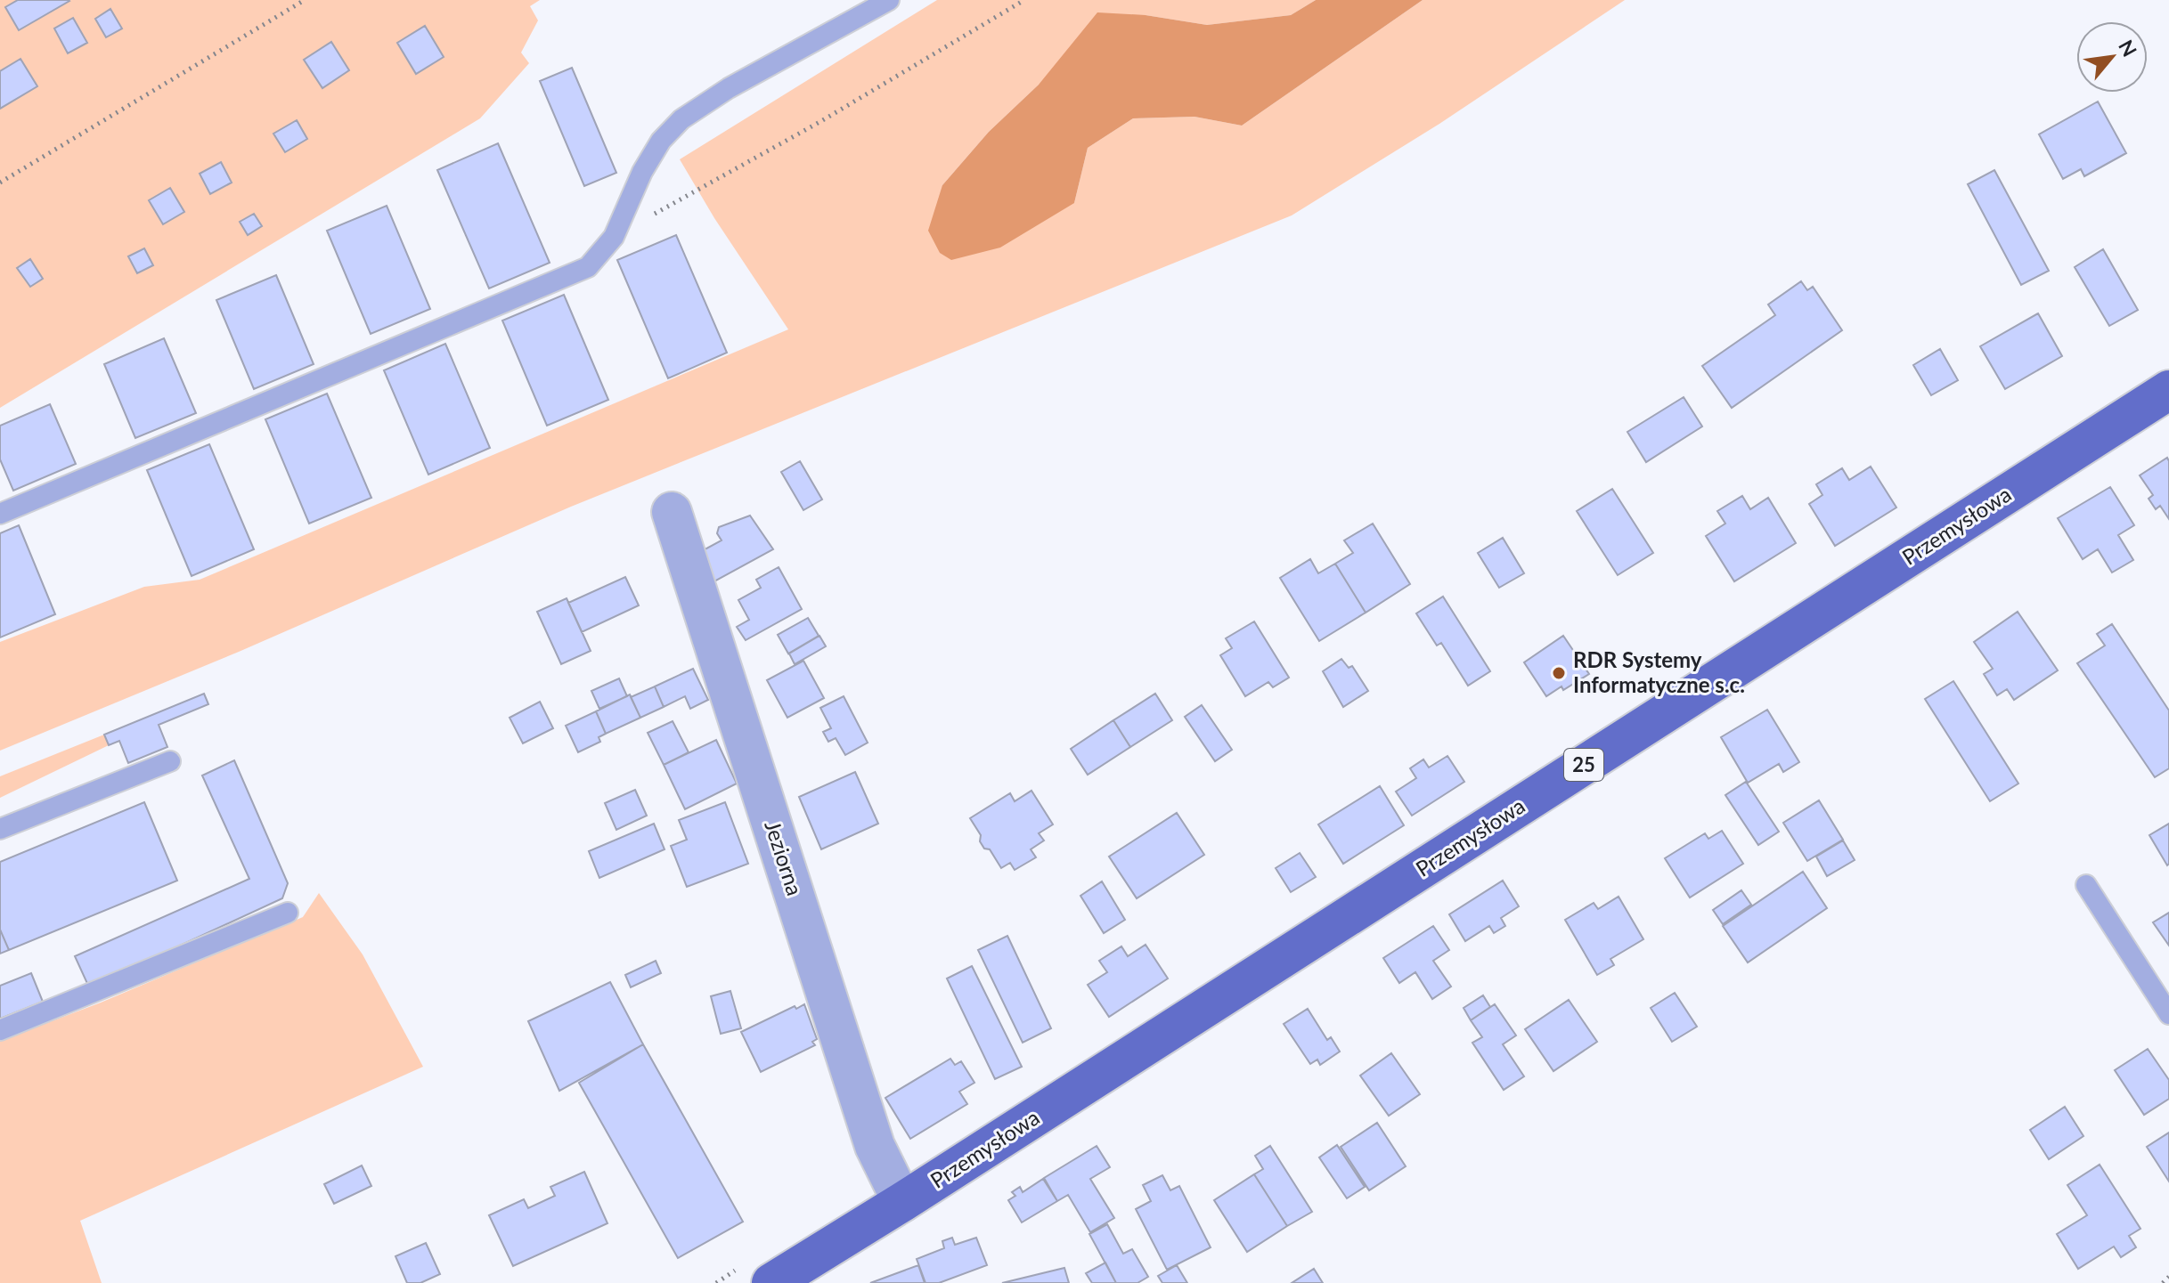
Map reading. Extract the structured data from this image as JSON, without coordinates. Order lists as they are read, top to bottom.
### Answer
{
  "streets": {
    "main road": ["Przemysłowa", "25"],
    "street": ["Jeziorna"]
  },
  "crossings": [
    ["Przemysłowa", "Jeziorna"]
  ],
  "places": ["RDR Systemy Informatyczne s.c."],
  "north": "top right"
}
